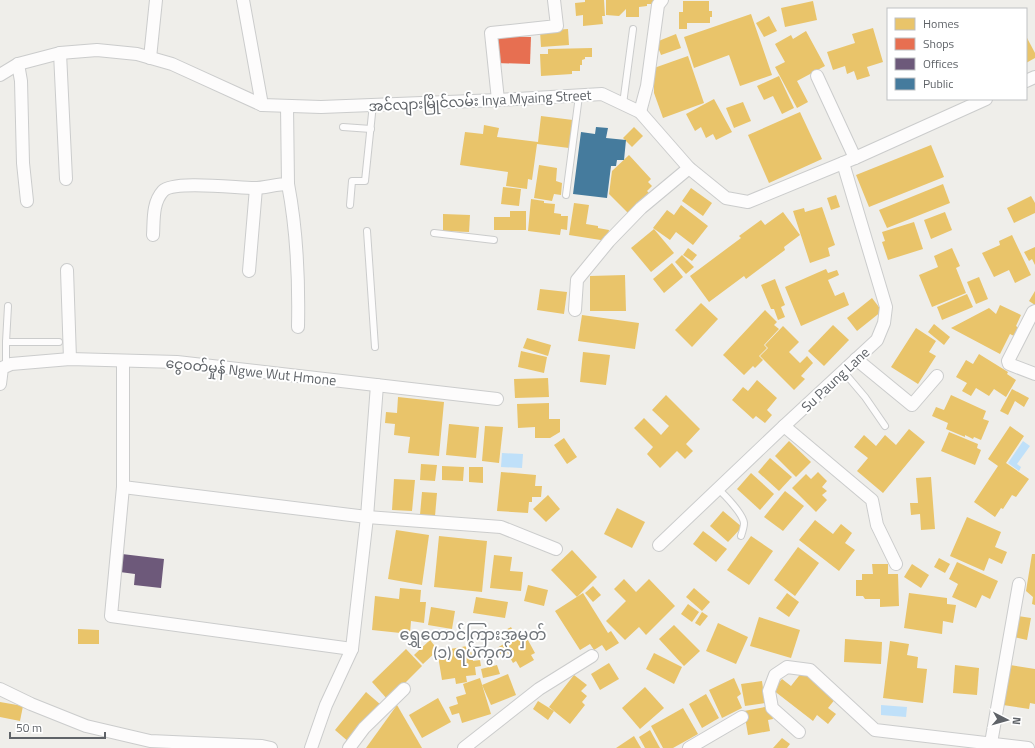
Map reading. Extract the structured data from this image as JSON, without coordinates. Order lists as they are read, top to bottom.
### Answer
{
  "streets": {
    "street": ["အင်လျားမြိုင်လမ်း Inya Myaing Street", "ငွေဝတ်မှုန် Ngwe Wut Hmone", "Su Paung Lane"]
  },
  "crossings": [
    ["အင်လျားမြိုင်လမ်း Inya Myaing Street", "Su Paung Lane"]
  ],
  "districts": ["ရွှေတောင်ကြားအမှတ် (၁) ရပ်ကွက်"],
  "legend": [
    "Homes",
    "Shops",
    "Offices",
    "Public"
  ],
  "scale_bar": "50 m",
  "north": "right"
}
